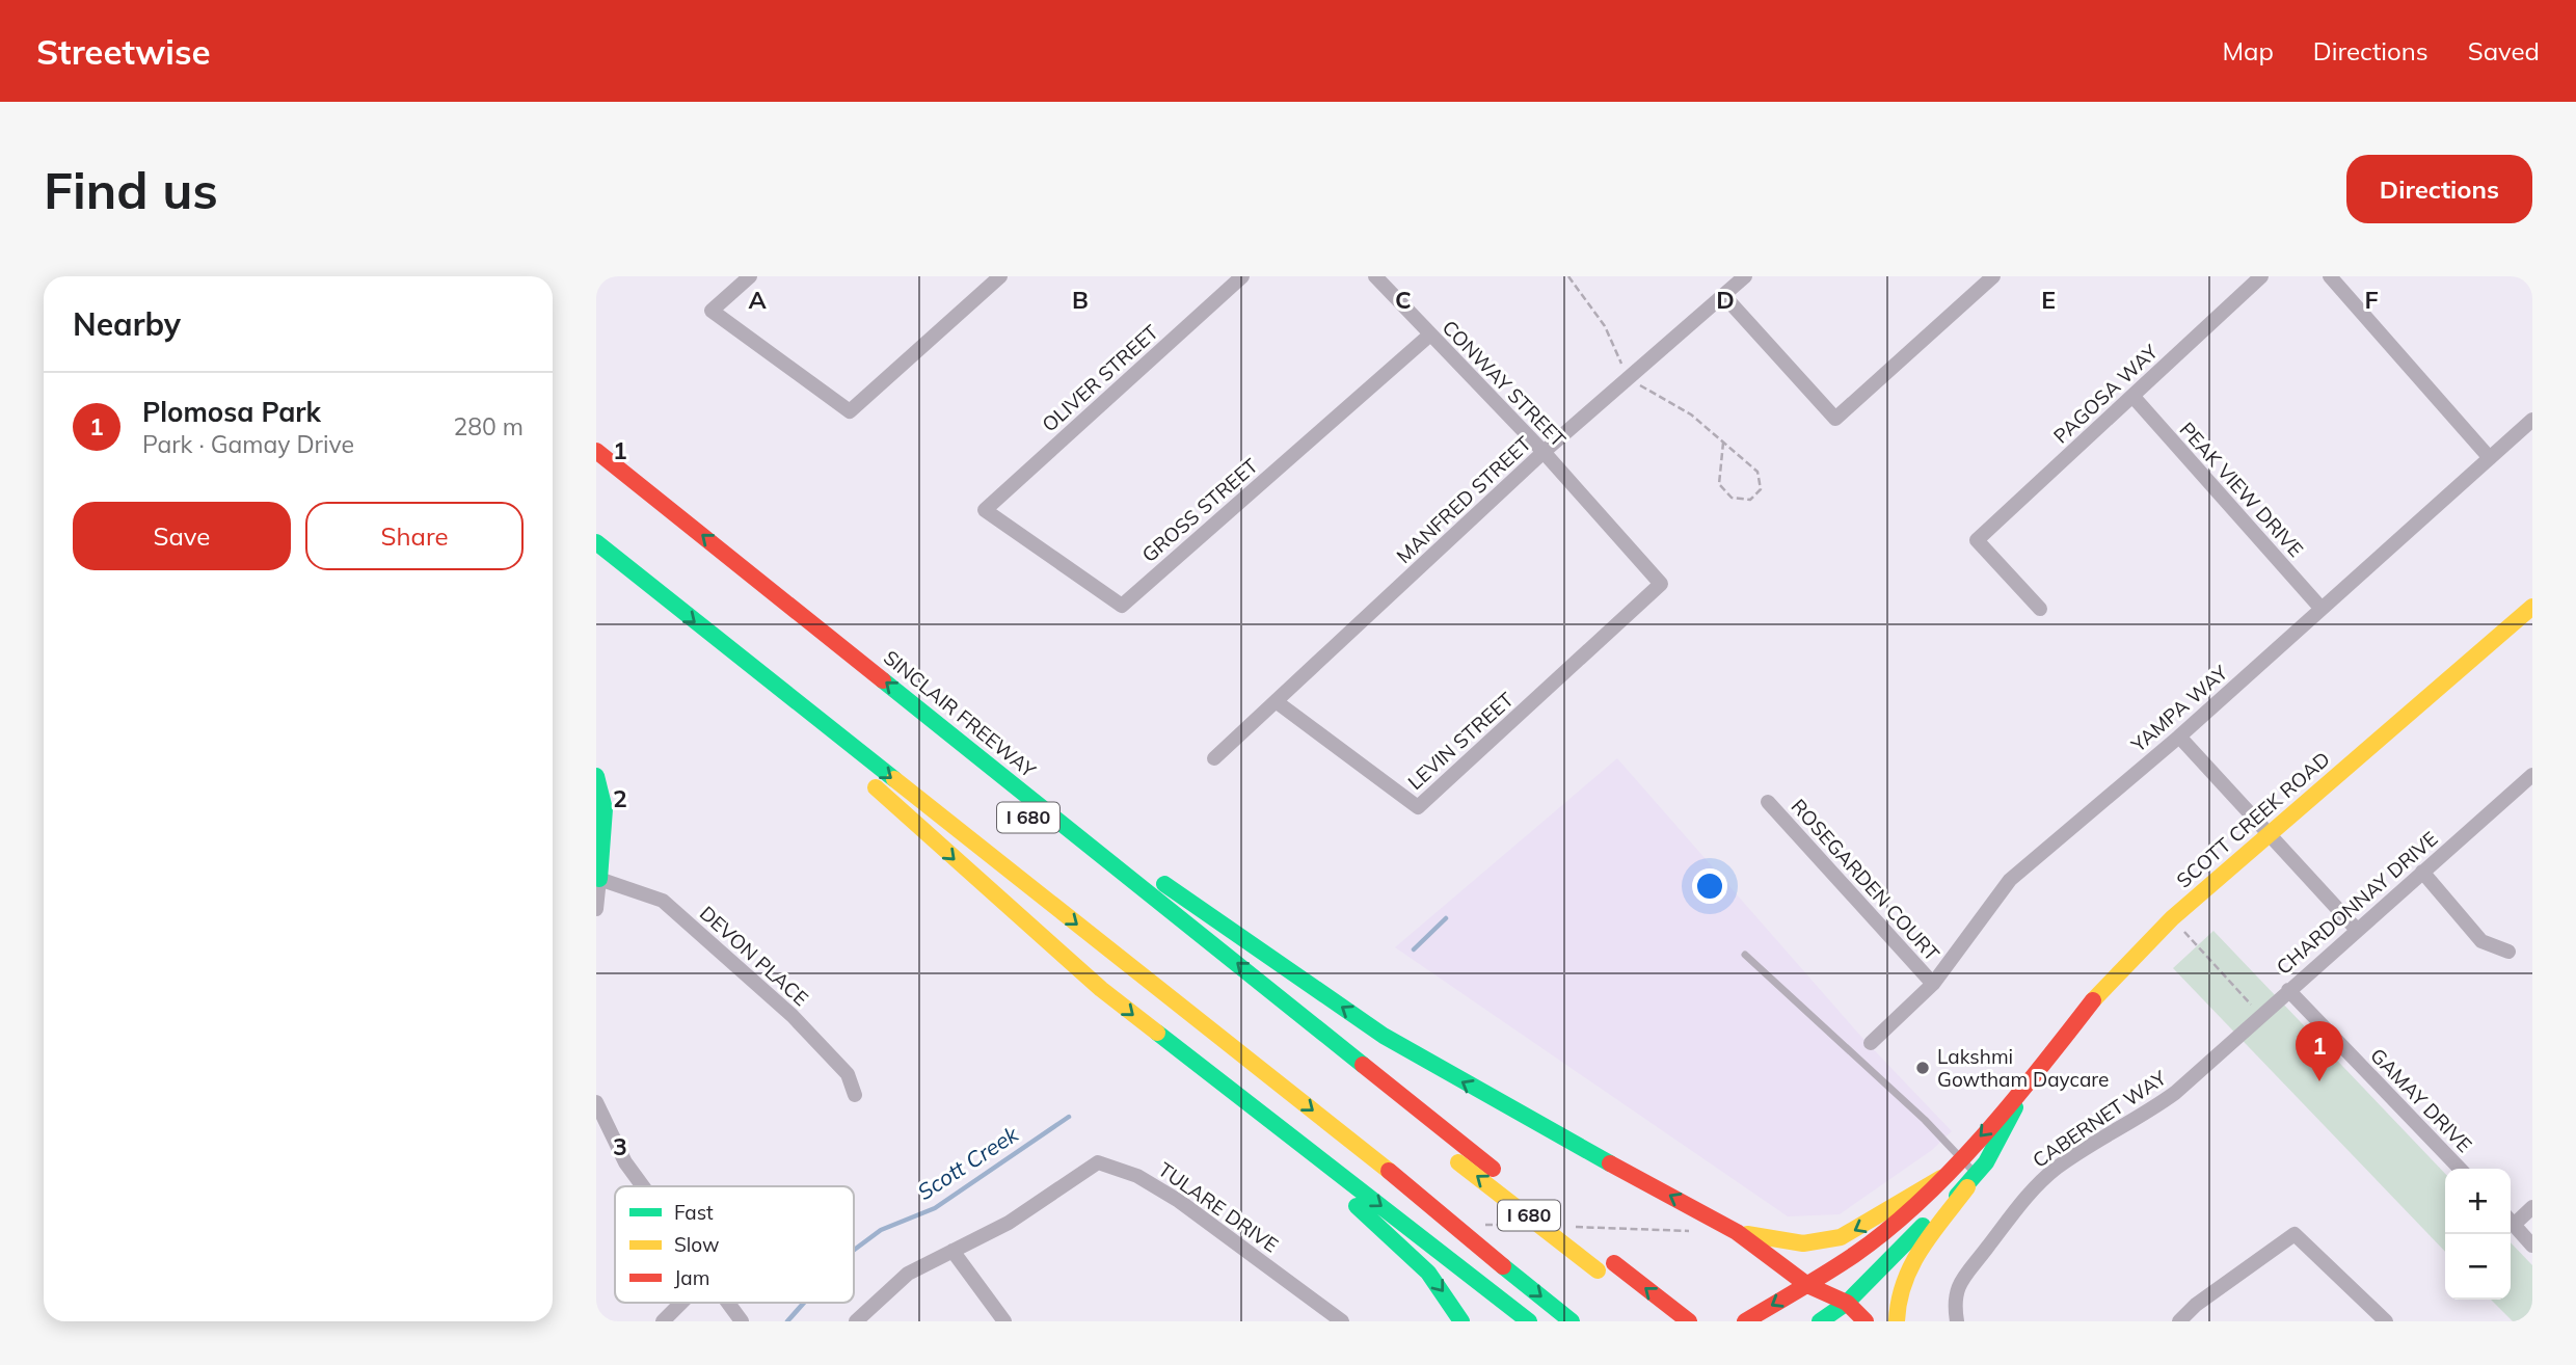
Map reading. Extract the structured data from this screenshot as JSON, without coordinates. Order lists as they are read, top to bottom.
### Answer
{
  "streets": {
    "main road": ["SINCLAIR FREEWAY", "I 680", "SCOTT CREEK ROAD"],
    "street": [
      "OLIVER STREET",
      "CONWAY STREET",
      "PAGOSA WAY",
      "PEAK VIEW DRIVE",
      "MANFRED STREET",
      "GROSS STREET",
      "YAMPA WAY",
      "LEVIN STREET",
      "ROSEGARDEN COURT",
      "CHARDONNAY DRIVE",
      "DEVON PLACE",
      "GAMAY DRIVE",
      "CABERNET WAY",
      "TULARE DRIVE"
    ]
  },
  "crossings": [
    ["OLIVER STREET", "GROSS STREET"],
    ["CONWAY STREET", "MANFRED STREET"],
    ["CONWAY STREET", "GROSS STREET"],
    ["CONWAY STREET", "LEVIN STREET"],
    ["PAGOSA WAY", "PEAK VIEW DRIVE"],
    ["PEAK VIEW DRIVE", "YAMPA WAY"],
    ["MANFRED STREET", "LEVIN STREET"],
    ["YAMPA WAY", "ROSEGARDEN COURT"],
    ["CHARDONNAY DRIVE", "GAMAY DRIVE"],
    ["CHARDONNAY DRIVE", "CABERNET WAY"]
  ],
  "water": ["Scott Creek"],
  "places": ["Lakshmi Gowtham Daycare"],
  "legend": ["Fast", "Slow", "Jam"],
  "page": {
    "header": "Streetwise",
    "nav": ["Map", "Directions", "Saved"],
    "buttons": [
      "Directions",
      ["Save", "Share"]
    ],
    "title": "Find us",
    "heading": "Nearby",
    "list": [
      {
        "mark": "1",
        "name": "Plomosa Park",
        "note": "Park · Gamay Drive",
        "value": "280 m"
      }
    ],
    "pins": "1",
    "map_buttons": ["+", "−"]
  },
  "grid": {
    "columns": [
      "A",
      "B",
      "C",
      "D",
      "E",
      "F"
    ],
    "rows": ["1", "2", "3"]
  }
}
